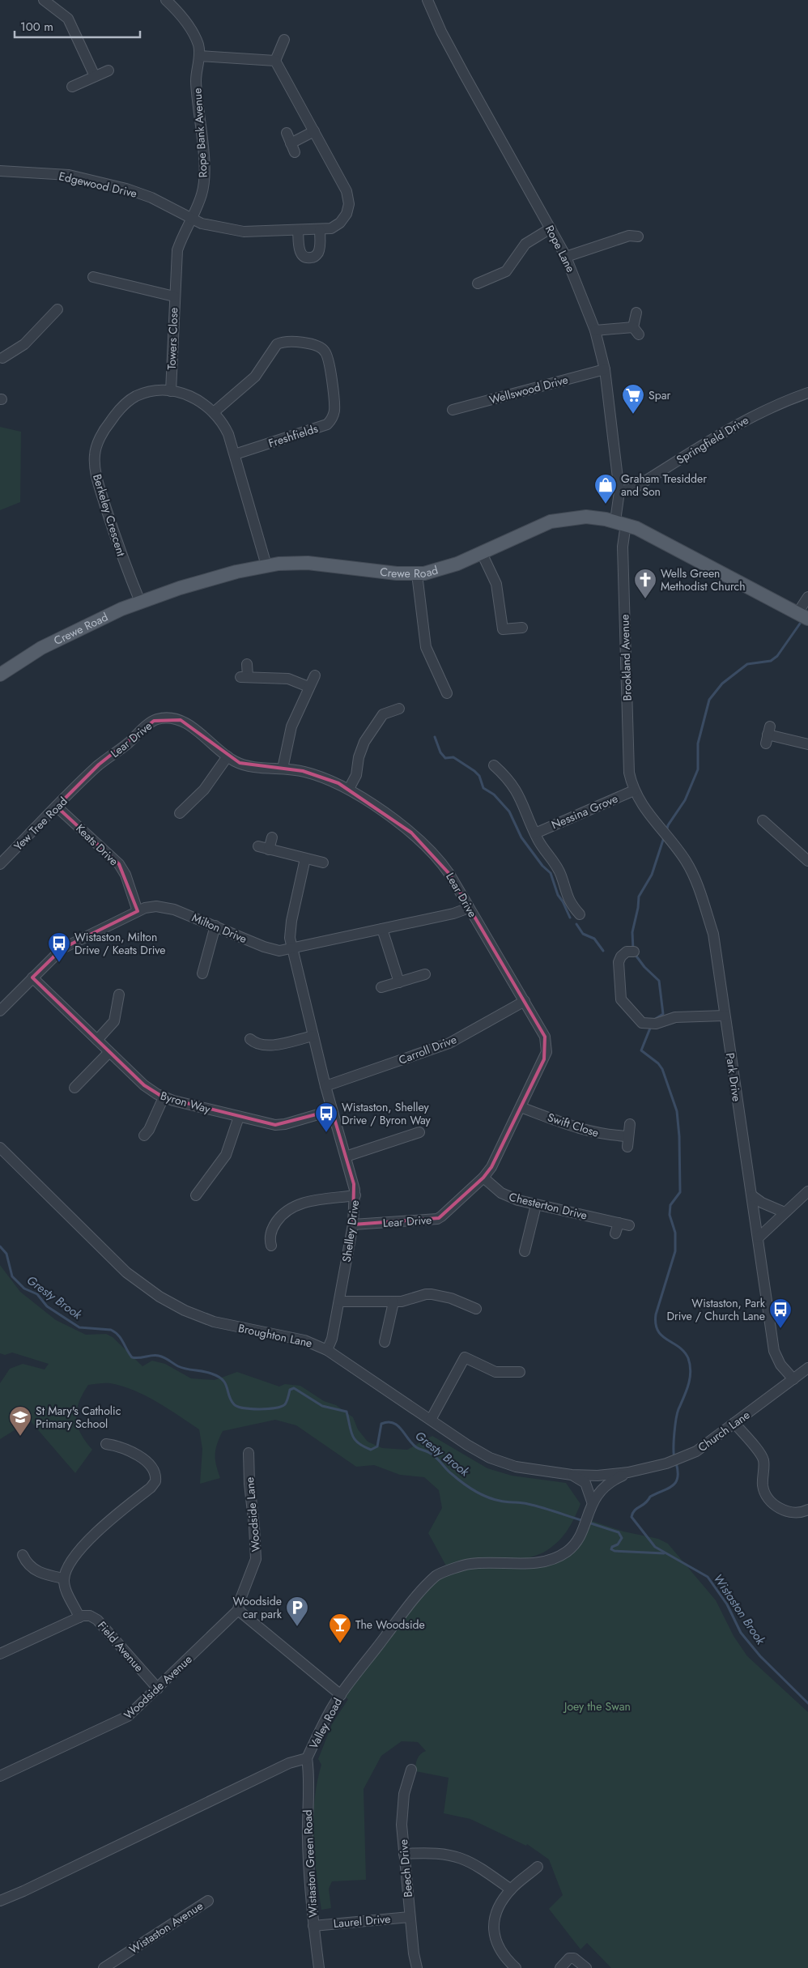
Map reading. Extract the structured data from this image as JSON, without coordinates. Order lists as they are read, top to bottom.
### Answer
{
  "streets": {
    "main road": ["Crewe Road"],
    "street": [
      "Rope Bank Avenue",
      "Edgewood Drive",
      "Rope Lane",
      "Towers Close",
      "Wellswood Drive",
      "Freshfields",
      "Springfield Drive",
      "Berkeley Crescent",
      "Brookland Avenue",
      "Lear Drive",
      "Nessina Grove",
      "Yew Tree Road",
      "Keats Drive",
      "Milton Drive",
      "Carroll Drive",
      "Park Drive",
      "Byron Way",
      "Swift Close",
      "Chesterton Drive",
      "Shelley Drive",
      "Broughton Lane",
      "Church Lane",
      "Woodside Lane",
      "Field Avenue",
      "Woodside Avenue",
      "Valley Road",
      "Wistaston Green Road",
      "Beech Drive",
      "Laurel Drive",
      "Wistaston Avenue"
    ]
  },
  "crossings": [
    ["Rope Bank Avenue", "Edgewood Drive"],
    ["Rope Bank Avenue", "Towers Close"],
    ["Rope Lane", "Wellswood Drive"],
    ["Rope Lane", "Springfield Drive"],
    ["Rope Lane", "Crewe Road"],
    ["Rope Lane", "Brookland Avenue"],
    ["Towers Close", "Berkeley Crescent"],
    ["Freshfields", "Berkeley Crescent"],
    ["Berkeley Crescent", "Crewe Road"],
    ["Crewe Road", "Brookland Avenue"],
    ["Brookland Avenue", "Nessina Grove"],
    ["Brookland Avenue", "Park Drive"],
    ["Lear Drive", "Yew Tree Road"],
    ["Lear Drive", "Milton Drive"],
    ["Lear Drive", "Carroll Drive"],
    ["Lear Drive", "Swift Close"],
    ["Lear Drive", "Chesterton Drive"],
    ["Lear Drive", "Shelley Drive"],
    ["Nessina Grove", "Park Drive"],
    ["Yew Tree Road", "Keats Drive"],
    ["Keats Drive", "Milton Drive"],
    ["Milton Drive", "Byron Way"],
    ["Milton Drive", "Shelley Drive"],
    ["Carroll Drive", "Shelley Drive"],
    ["Park Drive", "Church Lane"],
    ["Byron Way", "Shelley Drive"],
    ["Shelley Drive", "Broughton Lane"],
    ["Broughton Lane", "Church Lane"],
    ["Broughton Lane", "Valley Road"],
    ["Church Lane", "Valley Road"],
    ["Woodside Lane", "Woodside Avenue"],
    ["Field Avenue", "Woodside Avenue"],
    ["Valley Road", "Wistaston Green Road"],
    ["Wistaston Green Road", "Laurel Drive"],
    ["Beech Drive", "Laurel Drive"]
  ],
  "water": ["Gresty Brook", "Wistaston Brook"],
  "parks": ["Joey the Swan"],
  "places": {
    "supermarket": ["Spar"],
    "shop": ["Graham Tresidder and Son"],
    "church": ["Wells Green Methodist Church"],
    "bus stop": ["Wistaston, Milton Drive / Keats Drive", "Wistaston, Shelley Drive / Byron Way", "Wistaston, Park Drive / Church Lane"],
    "school or university": ["St Mary's Catholic Primary School"],
    "parking": ["Woodside car park"],
    "bar": ["The Woodside"]
  },
  "scale_bar": "100 m"
}
